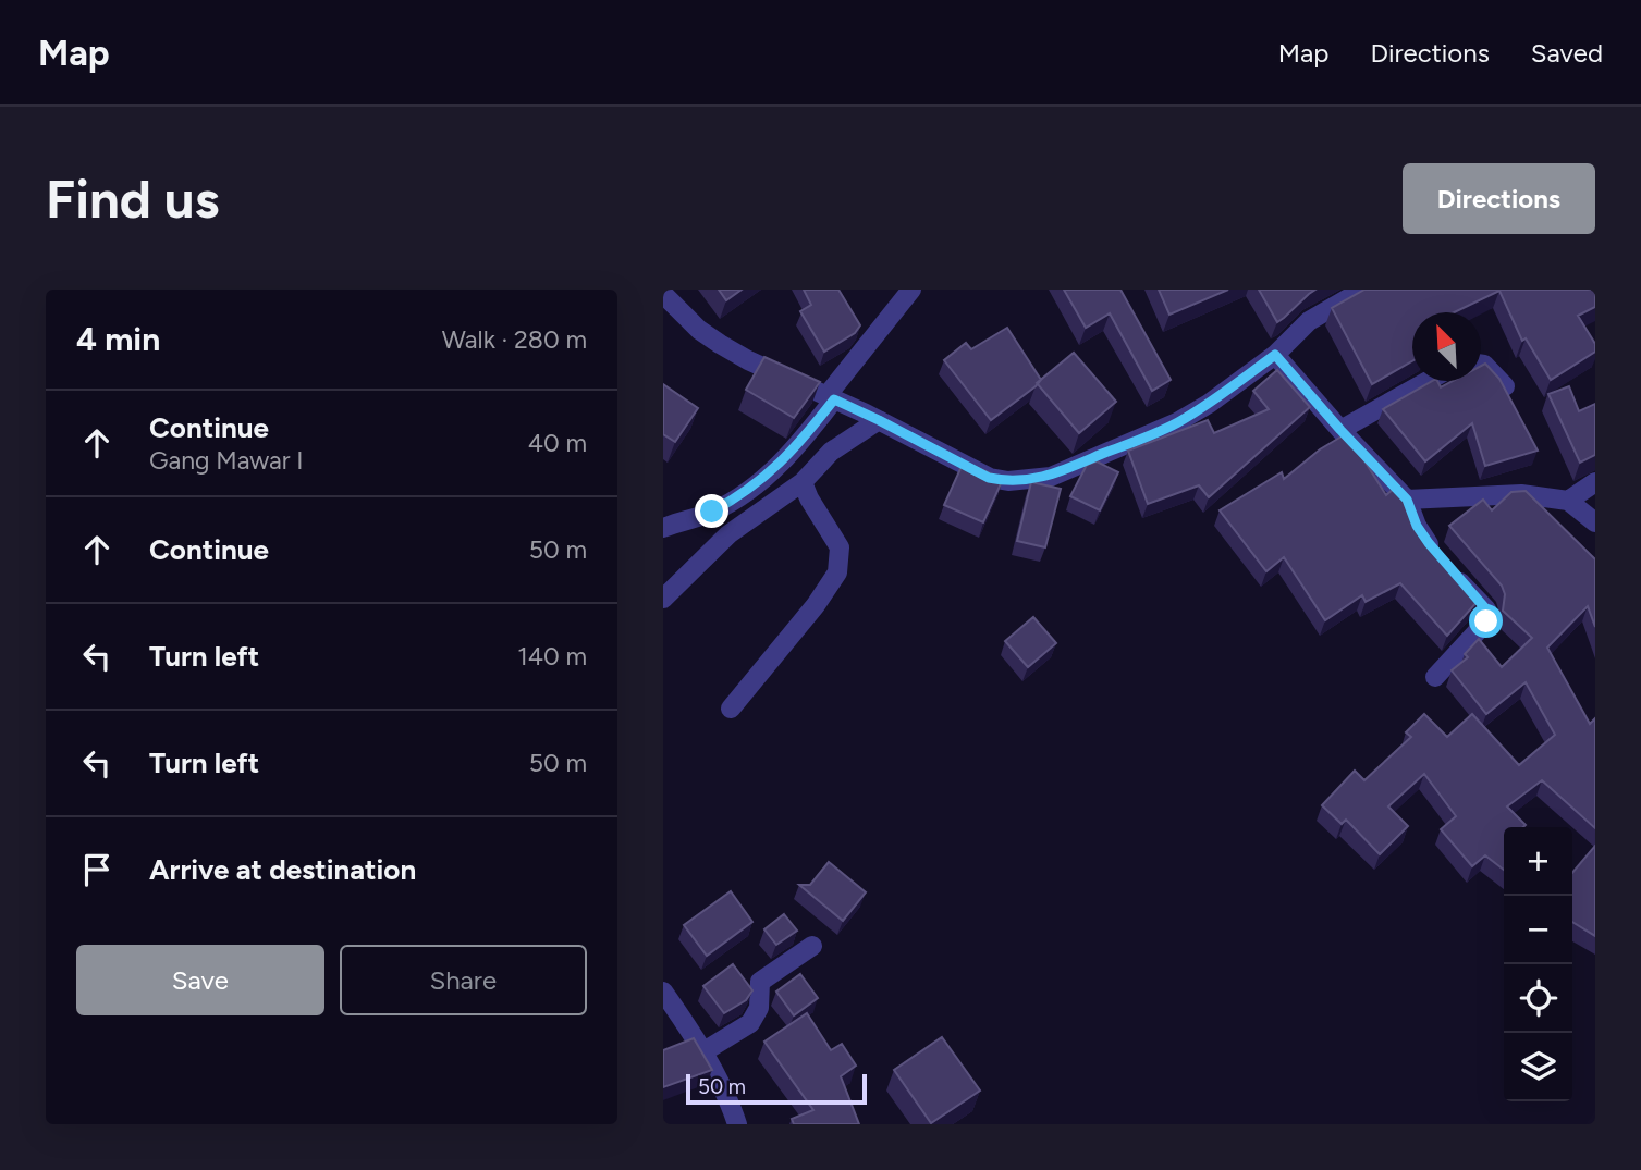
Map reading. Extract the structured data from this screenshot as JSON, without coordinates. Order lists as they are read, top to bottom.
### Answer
{
  "scale_bar": "50 m",
  "north": "top left",
  "page": {
    "header": "Map",
    "nav": ["Map", "Directions", "Saved"],
    "buttons": [
      "Directions",
      ["Save", "Share"]
    ],
    "title": "Find us",
    "heading": ["4 min", "Walk · 280 m"],
    "list": [
      ["Continue", "Gang Mawar I", "40 m"],
      ["Continue", "50 m"],
      ["Turn left", "140 m"],
      ["Turn left", "50 m"],
      "Arrive at destination"
    ],
    "map_buttons": ["+", "−"],
    "scale": "50 m"
  }
}
